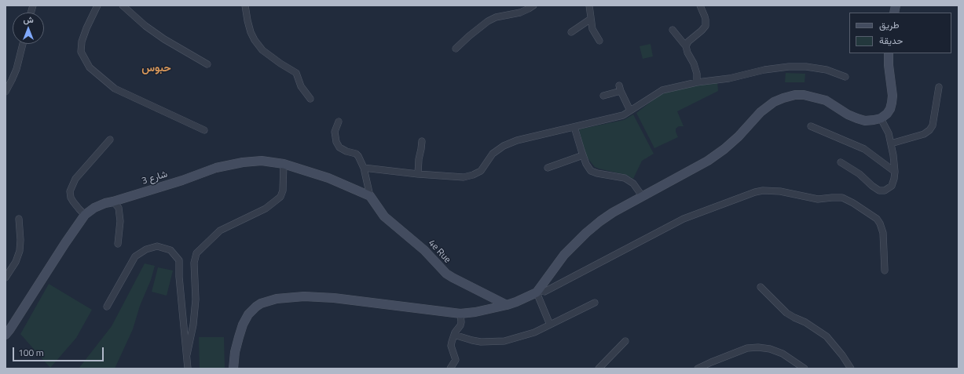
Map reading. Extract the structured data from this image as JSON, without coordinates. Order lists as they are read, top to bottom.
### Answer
{
  "streets": {
    "street": ["شارع 3", "4e Rue"]
  },
  "crossings": [
    ["شارع 3", "4e Rue"]
  ],
  "districts": ["حبوس"],
  "legend": ["طريق", "حديقة"],
  "scale_bar": "100 m",
  "north": "top"
}
